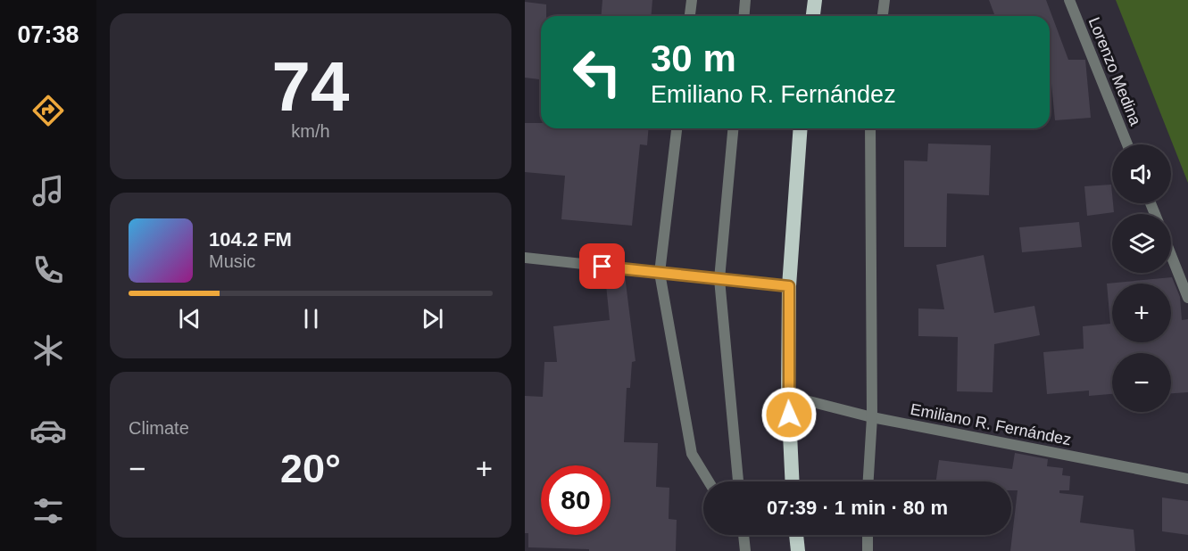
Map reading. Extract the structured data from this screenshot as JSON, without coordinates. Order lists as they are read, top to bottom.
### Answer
{
  "streets": {
    "street": ["Lorenzo Medina", "Emiliano R. Fernández"]
  },
  "page": {
    "tabs": "07:38",
    "tile": [
      ["74", "km/h"],
      "Climate"
    ],
    "turn": ["30 m", "Emiliano R. Fernández"],
    "map_buttons": ["+", "−"],
    "song": ["104.2 FM", "Music"],
    "heat": ["−", "20°", "+"],
    "limit": "80",
    "trip": "07:39 · 1 min · 80 m"
  }
}
